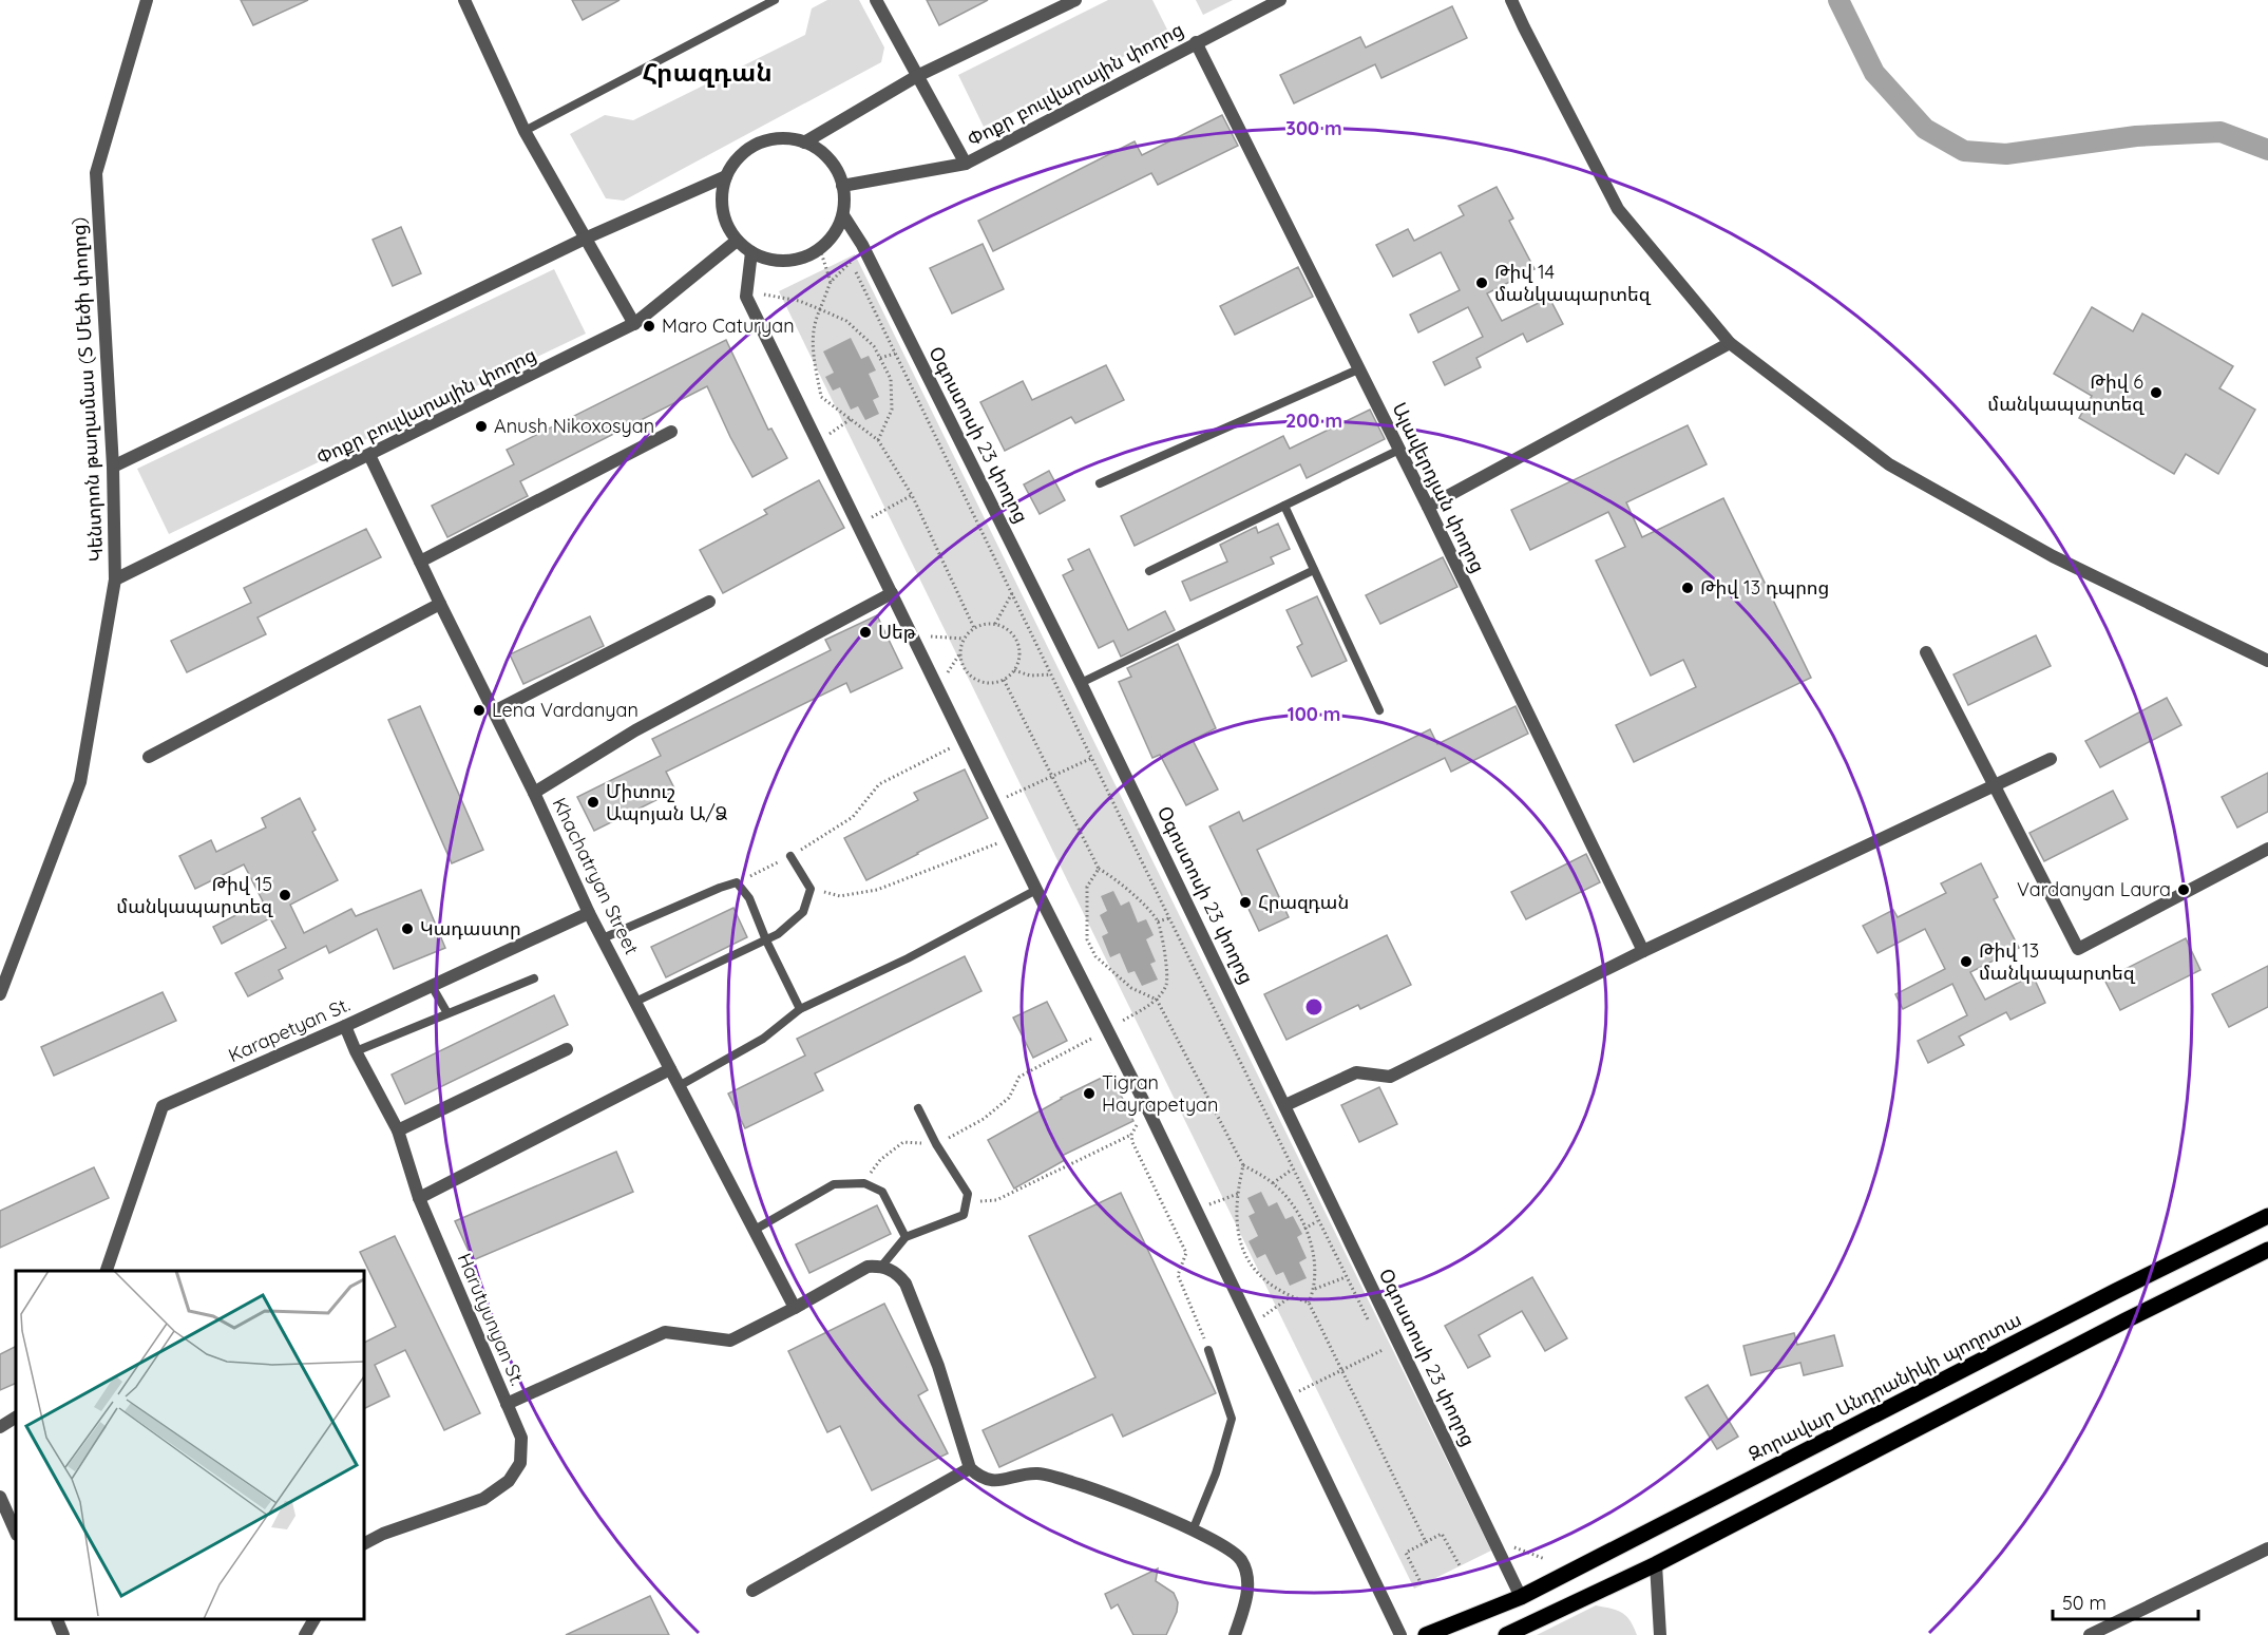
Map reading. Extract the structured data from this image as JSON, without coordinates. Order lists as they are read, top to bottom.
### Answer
{
  "streets": {
    "main road": ["Զորավար Անդրանիկի պողոտա"],
    "street": [
      "Փոքր բուլվարային փողոց",
      "Կենտրոն թաղամաս (Տ Մեծի փողոց)",
      "Օգոստոսի 23 փողոց",
      "Ալավերդյան փողոց",
      "Khachatryan Street",
      "Karapetyan St.",
      "Harutyunyan St."
    ]
  },
  "crossings": [
    ["Փոքր բուլվարային փողոց", "Կենտրոն թաղամաս (Տ Մեծի փողոց)"],
    ["Փոքր բուլվարային փողոց", "Օգոստոսի 23 փողոց"],
    ["Փոքր բուլվարային փողոց", "Ալավերդյան փողոց"],
    ["Փոքր բուլվարային փողոց", "Khachatryan Street"],
    ["Օգոստոսի 23 փողոց", "Զորավար Անդրանիկի պողոտա"],
    ["Khachatryan Street", "Karapetyan St."],
    ["Karapetyan St.", "Harutyunyan St."]
  ],
  "districts": ["Հրազդան"],
  "places": [
    "Թիվ 14 մանկապարտեզ",
    "Maro Caturyan",
    "Թիվ 6 մանկապարտեզ",
    "Anush Nikoxosyan",
    "Թիվ 13 դպրոց",
    "Սեթ",
    "Lena Vardanyan",
    "Միտուշ Ապոյան Ա/Ձ",
    "Vardanyan Laura",
    "Թիվ 15 մանկապարտեզ",
    "Հրազդան",
    "Կադաստր",
    "Թիվ 13 մանկապարտեզ",
    "Tigran Hayrapetyan"
  ],
  "scale_bar": "50 m",
  "rings": ["300 m", "200 m", "100 m"]
}
